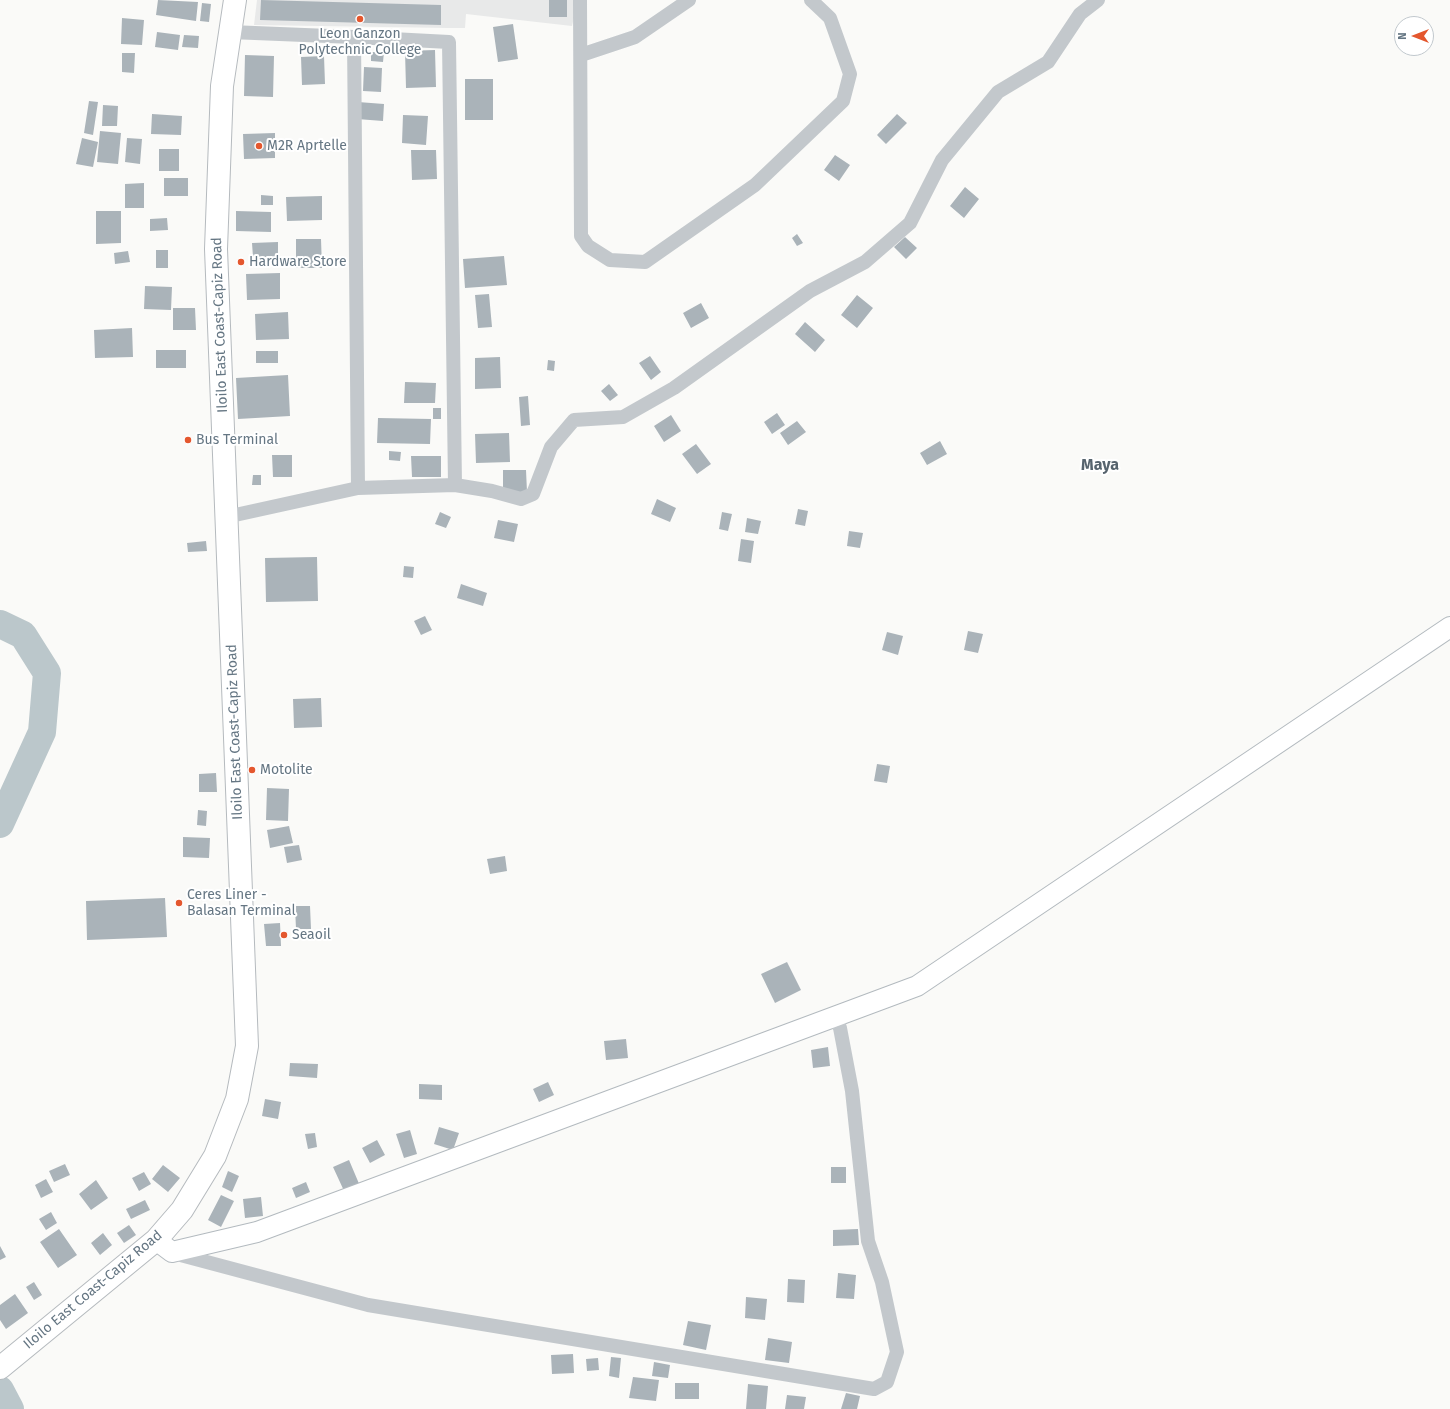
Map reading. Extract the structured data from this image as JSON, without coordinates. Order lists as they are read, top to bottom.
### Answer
{
  "streets": {
    "main road": ["Iloilo East Coast-Capiz Road"]
  },
  "districts": ["Maya"],
  "places": [
    "Leon Ganzon Polytechnic College",
    "M2R Aprtelle",
    "Hardware Store",
    "Bus Terminal",
    "Motolite",
    "Ceres Liner - Balasan Terminal",
    "Seaoil"
  ],
  "north": "left"
}
